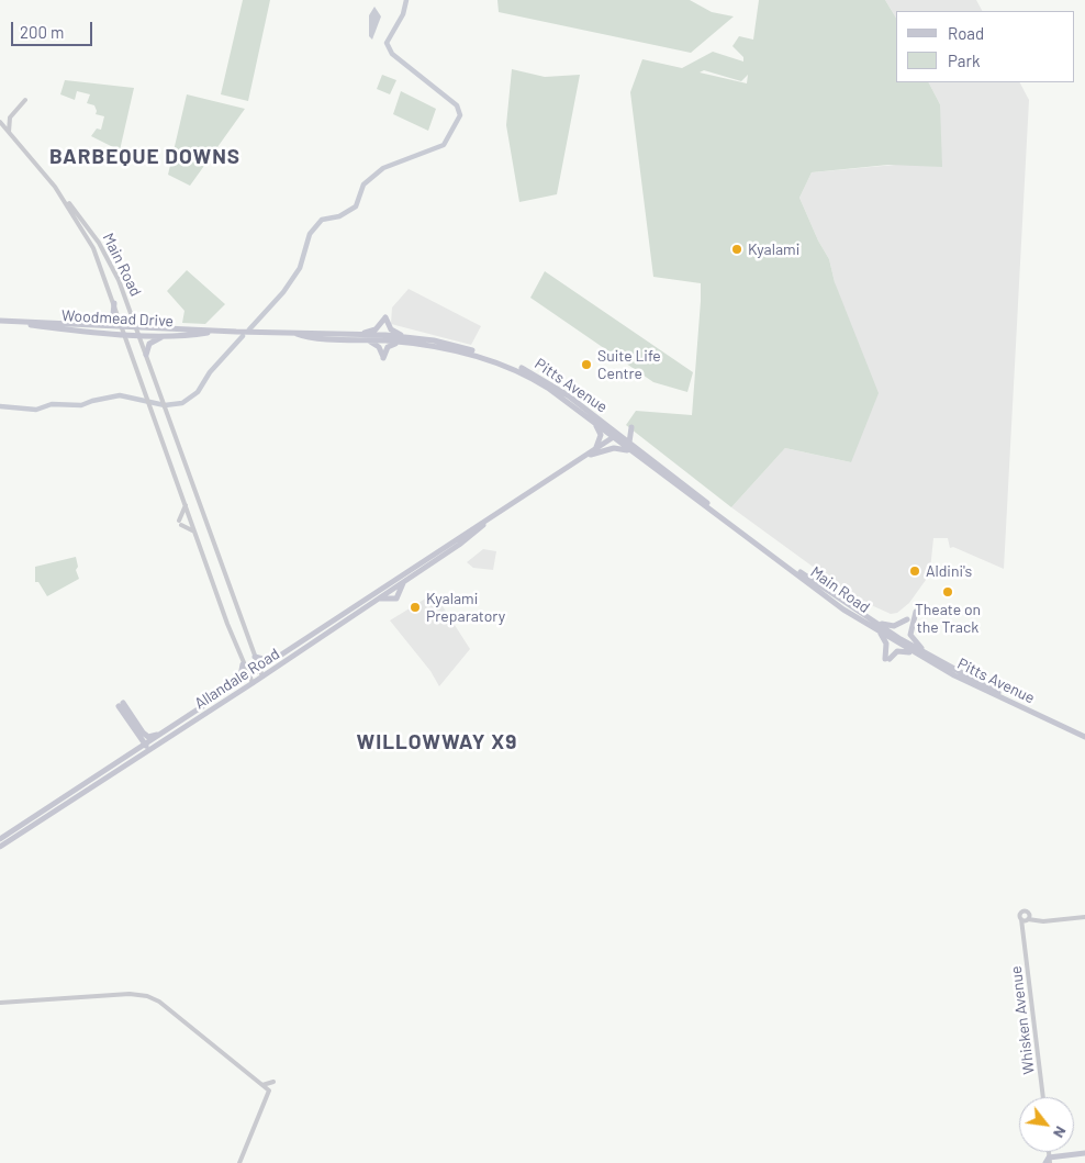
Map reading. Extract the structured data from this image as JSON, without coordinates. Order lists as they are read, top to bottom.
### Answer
{
  "streets": {
    "main road": [
      "Main Road",
      "Woodmead Drive",
      "Pitts Avenue",
      "Allandale Road"
    ],
    "street": ["Whisken Avenue"]
  },
  "crossings": [
    ["Main Road", "Woodmead Drive"],
    ["Main Road", "Pitts Avenue"],
    ["Main Road", "Allandale Road"],
    ["Woodmead Drive", "Pitts Avenue"],
    ["Pitts Avenue", "Allandale Road"]
  ],
  "districts": ["BARBEQUE DOWNS", "WILLOWWAY X9"],
  "places": [
    "Kyalami",
    "Suite Life Centre",
    "Aldini's",
    "Theate on the Track",
    "Kyalami Preparatory"
  ],
  "legend": ["Road", "Park"],
  "scale_bar": "200 m",
  "north": "bottom right"
}
